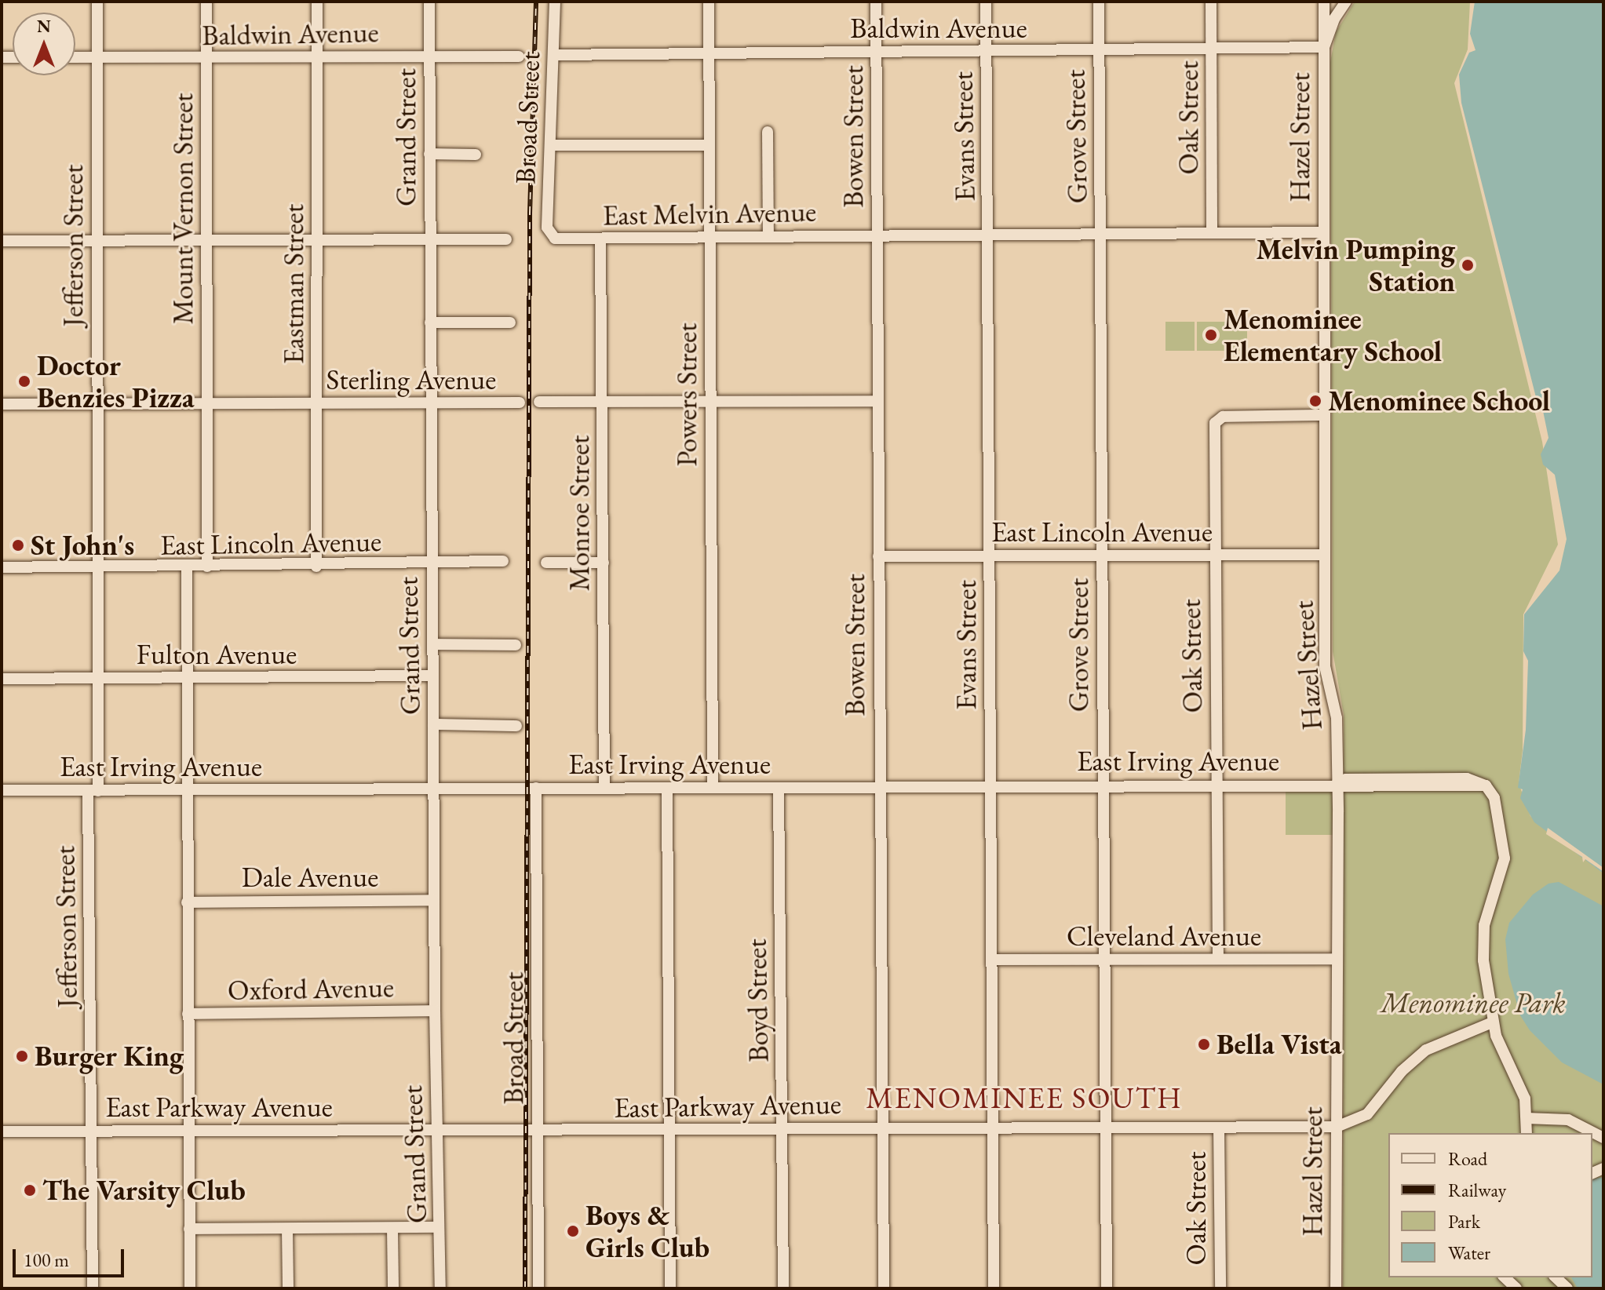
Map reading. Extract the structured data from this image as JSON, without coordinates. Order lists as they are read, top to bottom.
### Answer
{
  "streets": {
    "street": [
      "Baldwin Avenue",
      "Broad Street",
      "Oak Street",
      "Bowen Street",
      "Evans Street",
      "Grove Street",
      "Grand Street",
      "Hazel Street",
      "Mount Vernon Street",
      "East Melvin Avenue",
      "Jefferson Street",
      "Eastman Street",
      "Sterling Avenue",
      "Powers Street",
      "Monroe Street",
      "East Lincoln Avenue",
      "Fulton Avenue",
      "East Irving Avenue",
      "Dale Avenue",
      "Cleveland Avenue",
      "Oxford Avenue",
      "Boyd Street",
      "East Parkway Avenue"
    ]
  },
  "crossings": [
    ["Baldwin Avenue", "Broad Street"],
    ["Baldwin Avenue", "Oak Street"],
    ["Baldwin Avenue", "Bowen Street"],
    ["Baldwin Avenue", "Evans Street"],
    ["Baldwin Avenue", "Grove Street"],
    ["Baldwin Avenue", "Grand Street"],
    ["Baldwin Avenue", "Hazel Street"],
    ["Baldwin Avenue", "Mount Vernon Street"],
    ["Baldwin Avenue", "Jefferson Street"],
    ["Baldwin Avenue", "Eastman Street"],
    ["Baldwin Avenue", "Powers Street"],
    ["Broad Street", "East Melvin Avenue"],
    ["Broad Street", "East Irving Avenue"],
    ["Broad Street", "East Parkway Avenue"],
    ["Oak Street", "Hazel Street"],
    ["Oak Street", "East Melvin Avenue"],
    ["Oak Street", "East Lincoln Avenue"],
    ["Oak Street", "East Irving Avenue"],
    ["Oak Street", "Cleveland Avenue"],
    ["Oak Street", "East Parkway Avenue"],
    ["Bowen Street", "East Melvin Avenue"],
    ["Bowen Street", "East Lincoln Avenue"],
    ["Bowen Street", "East Irving Avenue"],
    ["Bowen Street", "East Parkway Avenue"],
    ["Evans Street", "East Melvin Avenue"],
    ["Evans Street", "East Lincoln Avenue"],
    ["Evans Street", "East Irving Avenue"],
    ["Evans Street", "Cleveland Avenue"],
    ["Evans Street", "East Parkway Avenue"],
    ["Grove Street", "East Melvin Avenue"],
    ["Grove Street", "East Lincoln Avenue"],
    ["Grove Street", "East Irving Avenue"],
    ["Grove Street", "Cleveland Avenue"],
    ["Grove Street", "East Parkway Avenue"],
    ["Grand Street", "Sterling Avenue"],
    ["Grand Street", "East Lincoln Avenue"],
    ["Grand Street", "Fulton Avenue"],
    ["Grand Street", "East Irving Avenue"],
    ["Grand Street", "Dale Avenue"],
    ["Grand Street", "Oxford Avenue"],
    ["Grand Street", "East Parkway Avenue"],
    ["Hazel Street", "East Melvin Avenue"],
    ["Hazel Street", "East Lincoln Avenue"],
    ["Hazel Street", "East Irving Avenue"],
    ["Hazel Street", "Cleveland Avenue"],
    ["Hazel Street", "East Parkway Avenue"],
    ["Mount Vernon Street", "Sterling Avenue"],
    ["Mount Vernon Street", "East Lincoln Avenue"],
    ["East Melvin Avenue", "Powers Street"],
    ["East Melvin Avenue", "Monroe Street"],
    ["Jefferson Street", "Sterling Avenue"],
    ["Jefferson Street", "East Lincoln Avenue"],
    ["Jefferson Street", "Fulton Avenue"],
    ["Jefferson Street", "East Irving Avenue"],
    ["Jefferson Street", "East Parkway Avenue"],
    ["Eastman Street", "Sterling Avenue"],
    ["Eastman Street", "East Lincoln Avenue"],
    ["Powers Street", "East Irving Avenue"],
    ["Monroe Street", "East Irving Avenue"],
    ["East Irving Avenue", "Boyd Street"],
    ["East Irving Avenue", "East Parkway Avenue"],
    ["Boyd Street", "East Parkway Avenue"]
  ],
  "districts": ["MENOMINEE SOUTH"],
  "parks": ["Menominee Park"],
  "places": [
    "Melvin Pumping Station",
    "Menominee Elementary School",
    "Doctor Benzies Pizza",
    "Menominee School",
    "St John's",
    "Bella Vista",
    "Burger King",
    "The Varsity Club",
    "Boys & Girls Club"
  ],
  "legend": [
    "Road",
    "Railway",
    "Park",
    "Water"
  ],
  "scale_bar": "100 m",
  "north": "top"
}
